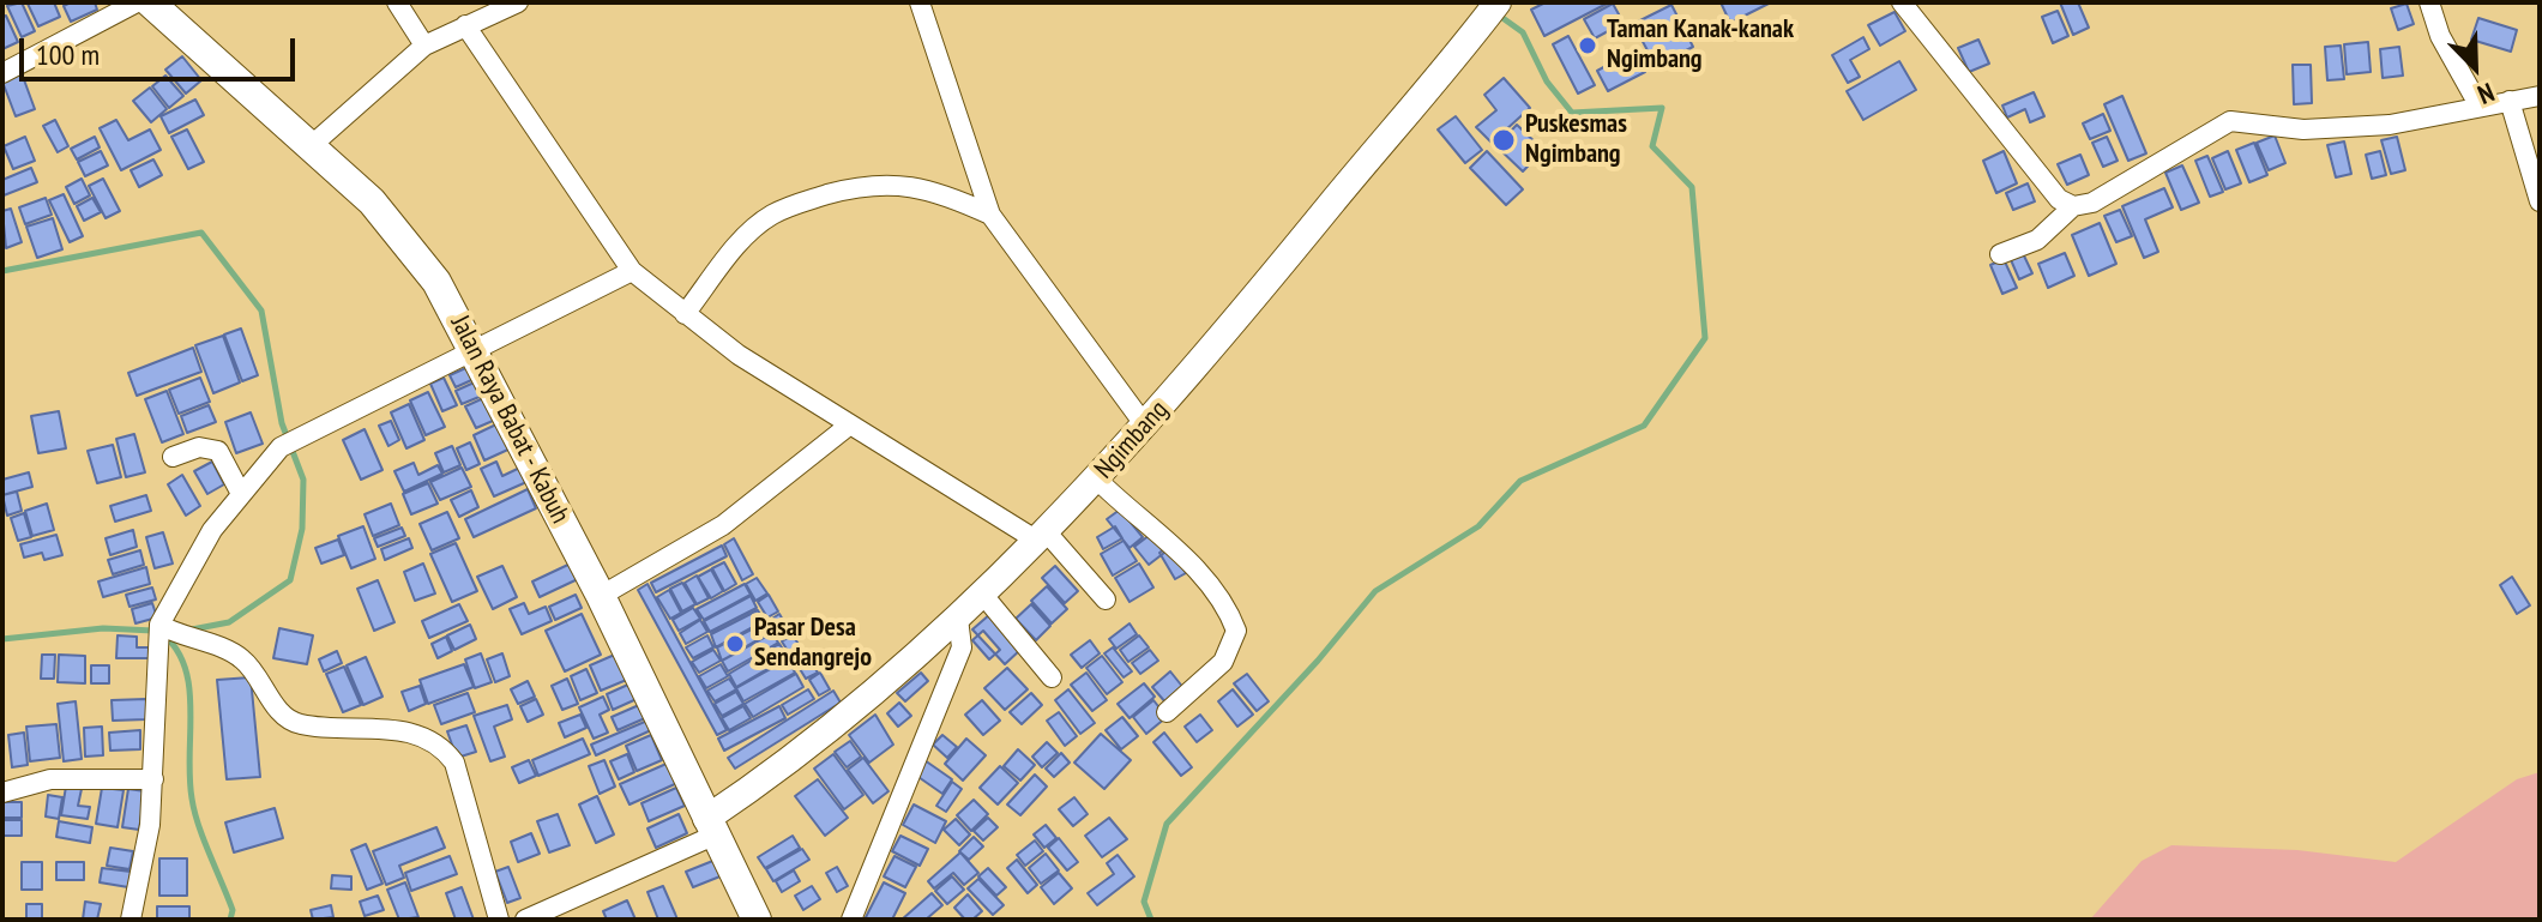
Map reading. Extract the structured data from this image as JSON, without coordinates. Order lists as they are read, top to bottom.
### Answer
{
  "streets": {
    "main road": ["Jalan Raya Babat - Kabuh"],
    "street": ["Ngimbang"]
  },
  "crossings": [
    ["Jalan Raya Babat - Kabuh", "Ngimbang"]
  ],
  "places": ["Taman Kanak-kanak Ngimbang", "Puskesmas Ngimbang", "Pasar Desa Sendangrejo"],
  "scale_bar": "100 m",
  "north": "bottom right"
}
